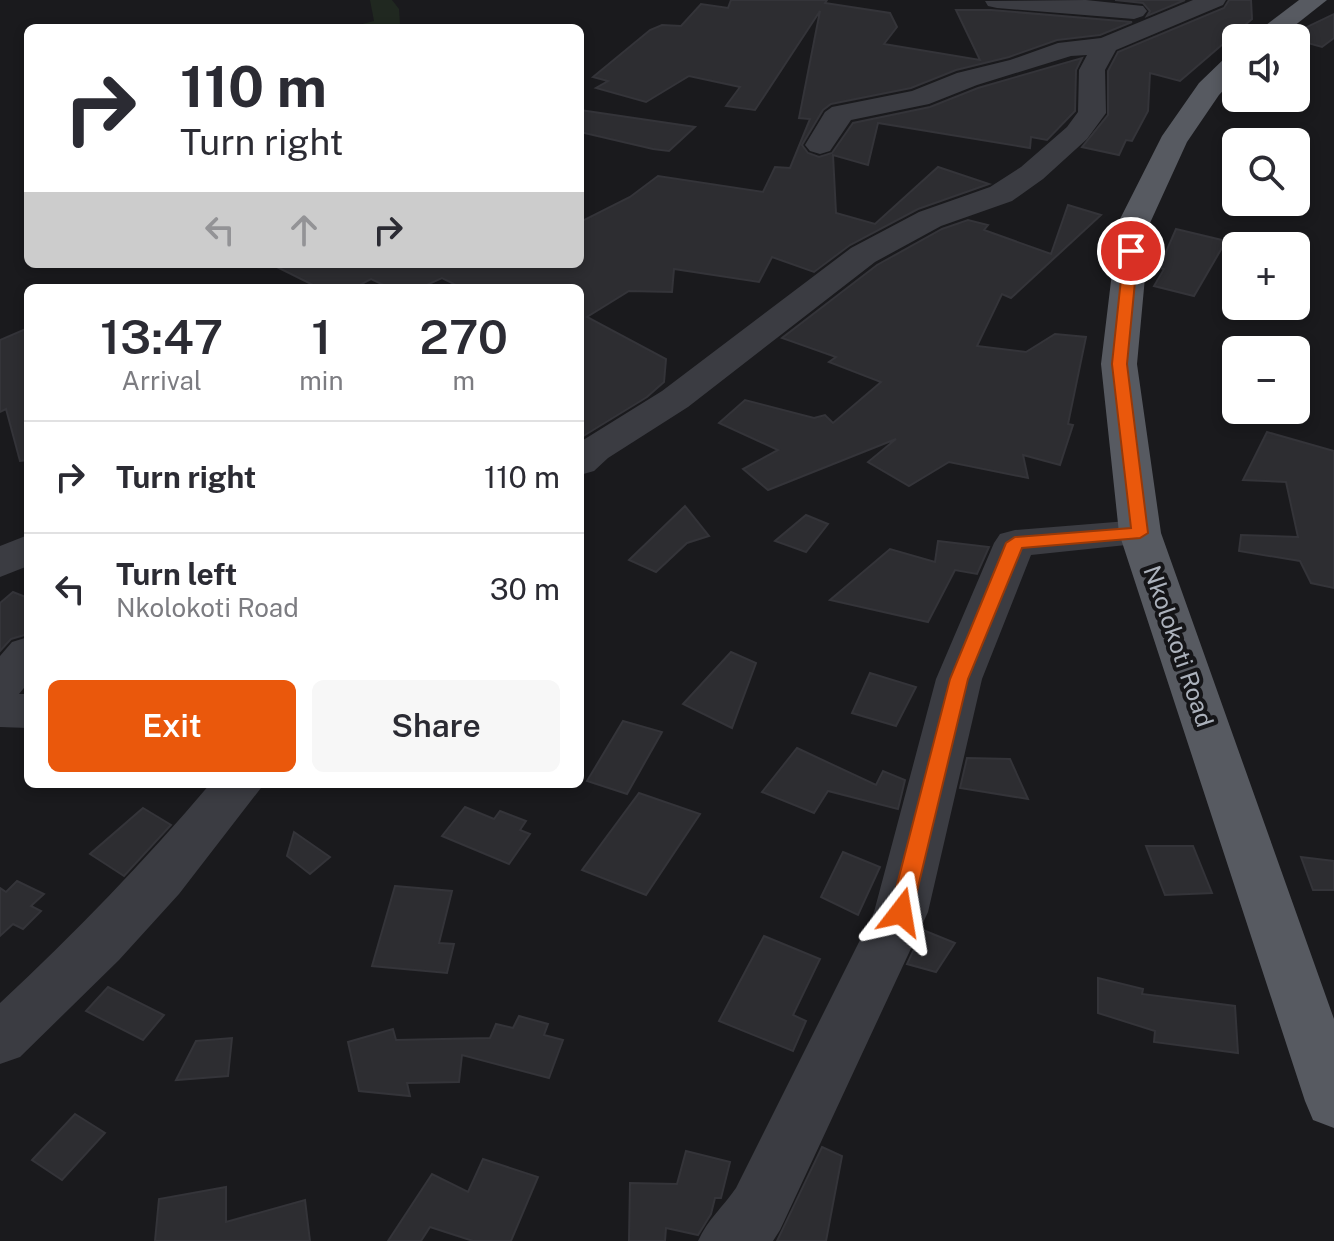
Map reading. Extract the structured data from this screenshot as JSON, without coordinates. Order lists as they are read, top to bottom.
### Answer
{
  "streets": {
    "main road": ["Nkolokoti Road"]
  },
  "page": {
    "map_buttons": ["+", "−"],
    "turn": ["110 m", "Turn right"],
    "eta": [
      "13:47",
      "Arrival",
      "1",
      "min",
      "270",
      "m"
    ],
    "list": [
      {
        "name": "Turn right",
        "value": "110 m"
      },
      {
        "name": "Turn left",
        "note": "Nkolokoti Road",
        "value": "30 m"
      }
    ],
    "buttons": ["Exit", "Share"]
  }
}
